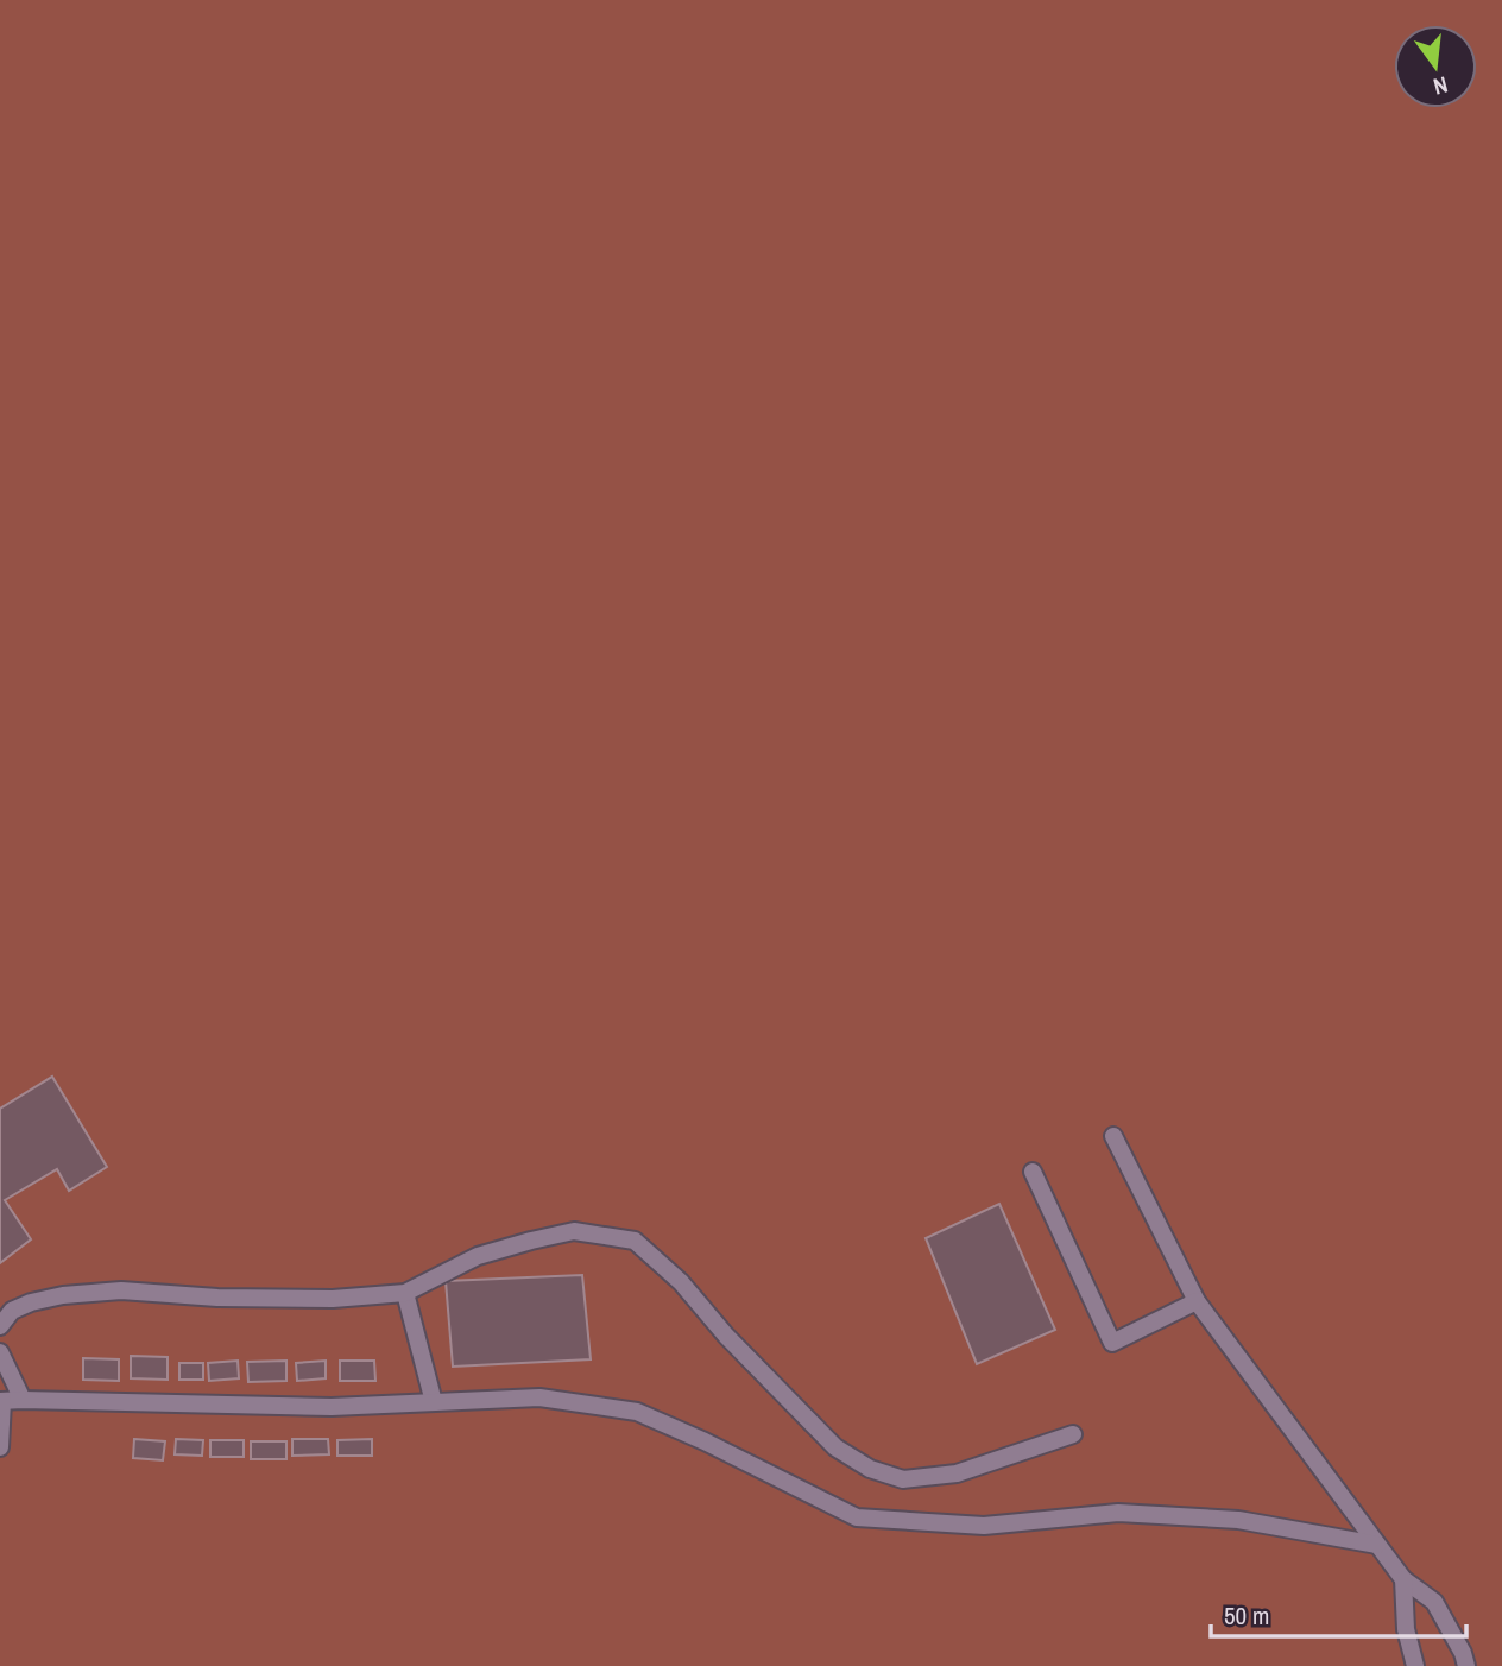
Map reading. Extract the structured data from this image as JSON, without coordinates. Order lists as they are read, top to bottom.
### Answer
{
  "scale_bar": "50 m",
  "north": "bottom"
}
